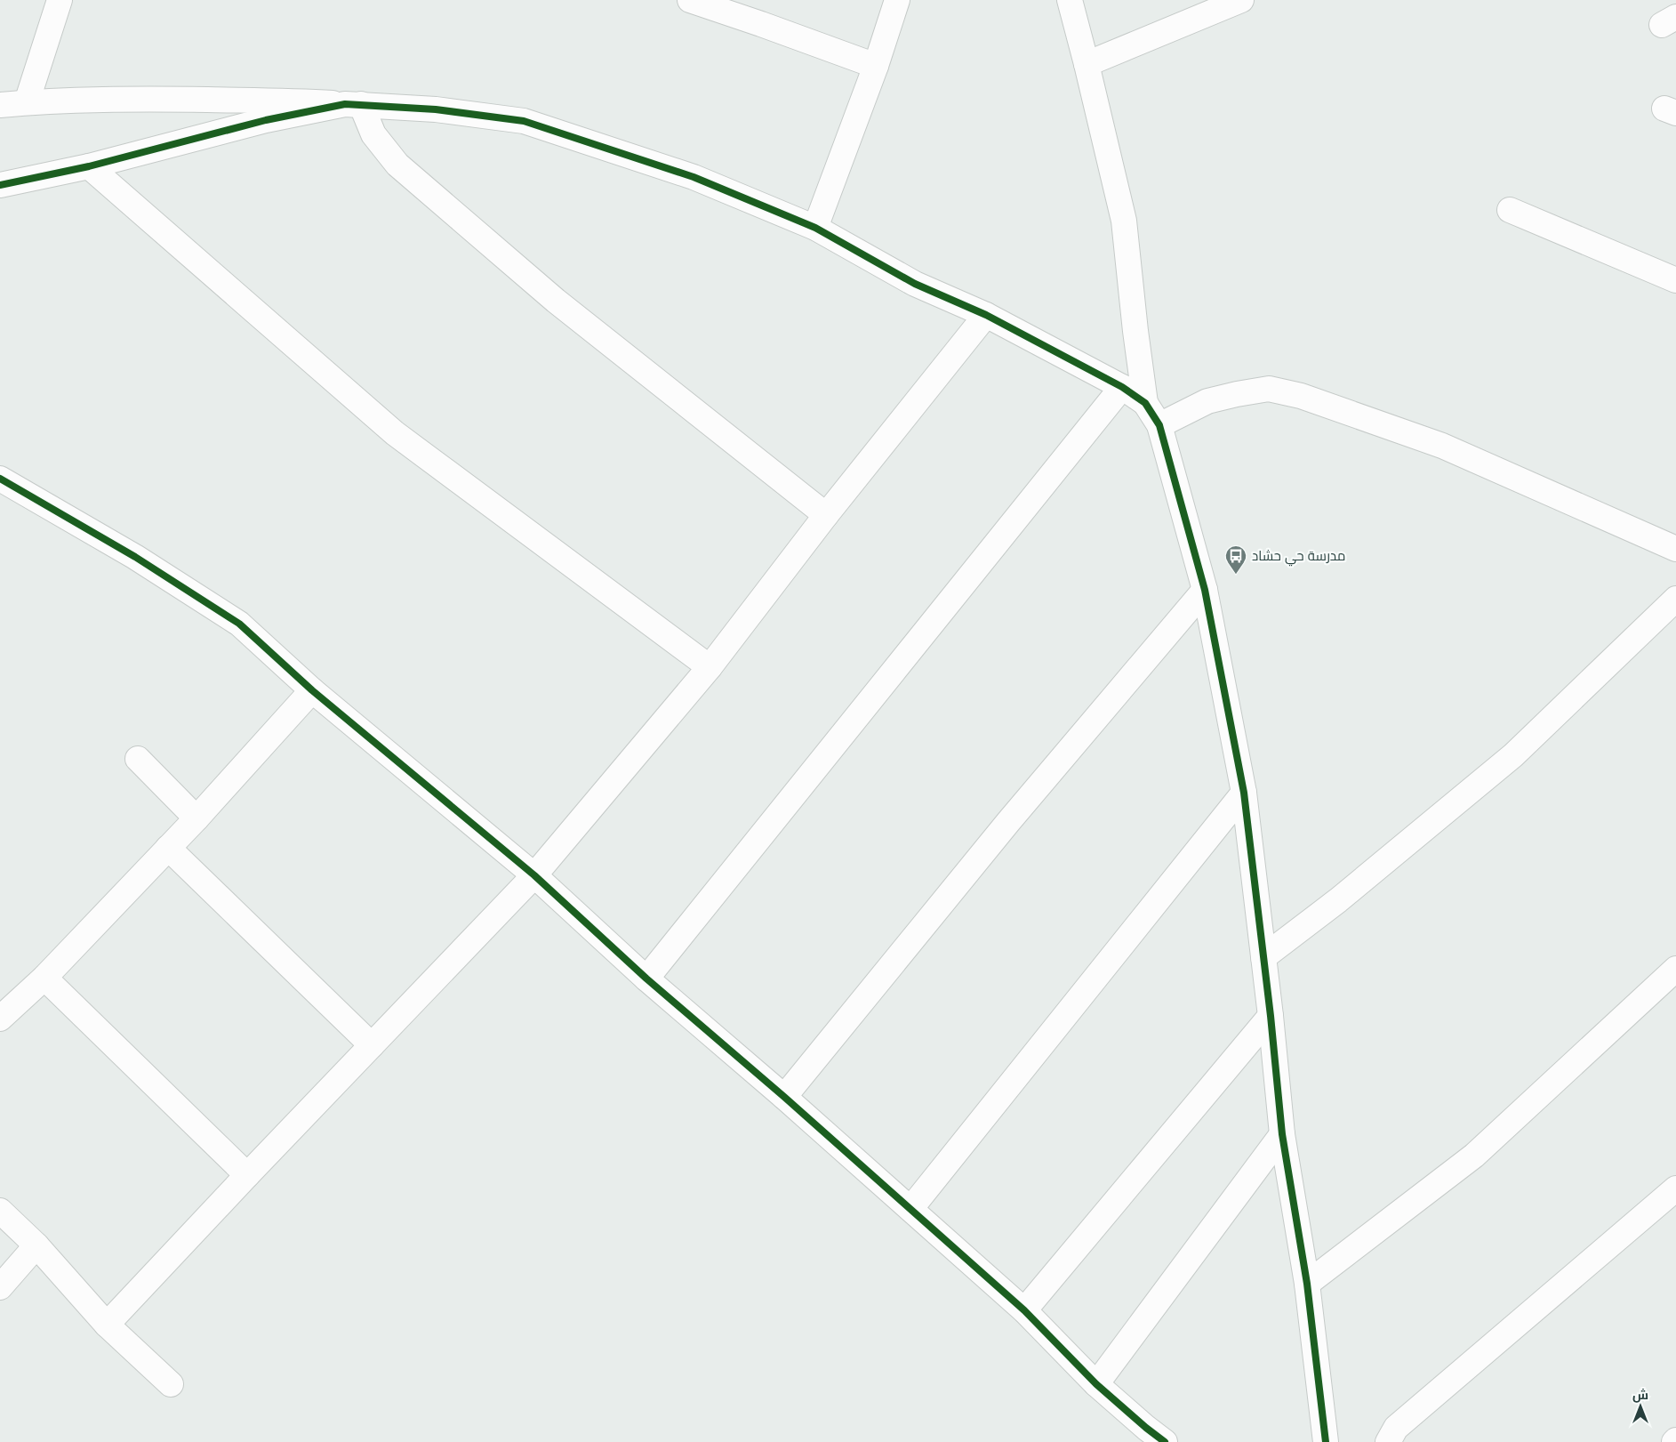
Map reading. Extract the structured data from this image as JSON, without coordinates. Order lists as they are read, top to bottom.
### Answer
{
  "places": {
    "bus stop": ["مدرسة حي حشاد"]
  },
  "north": "top"
}
